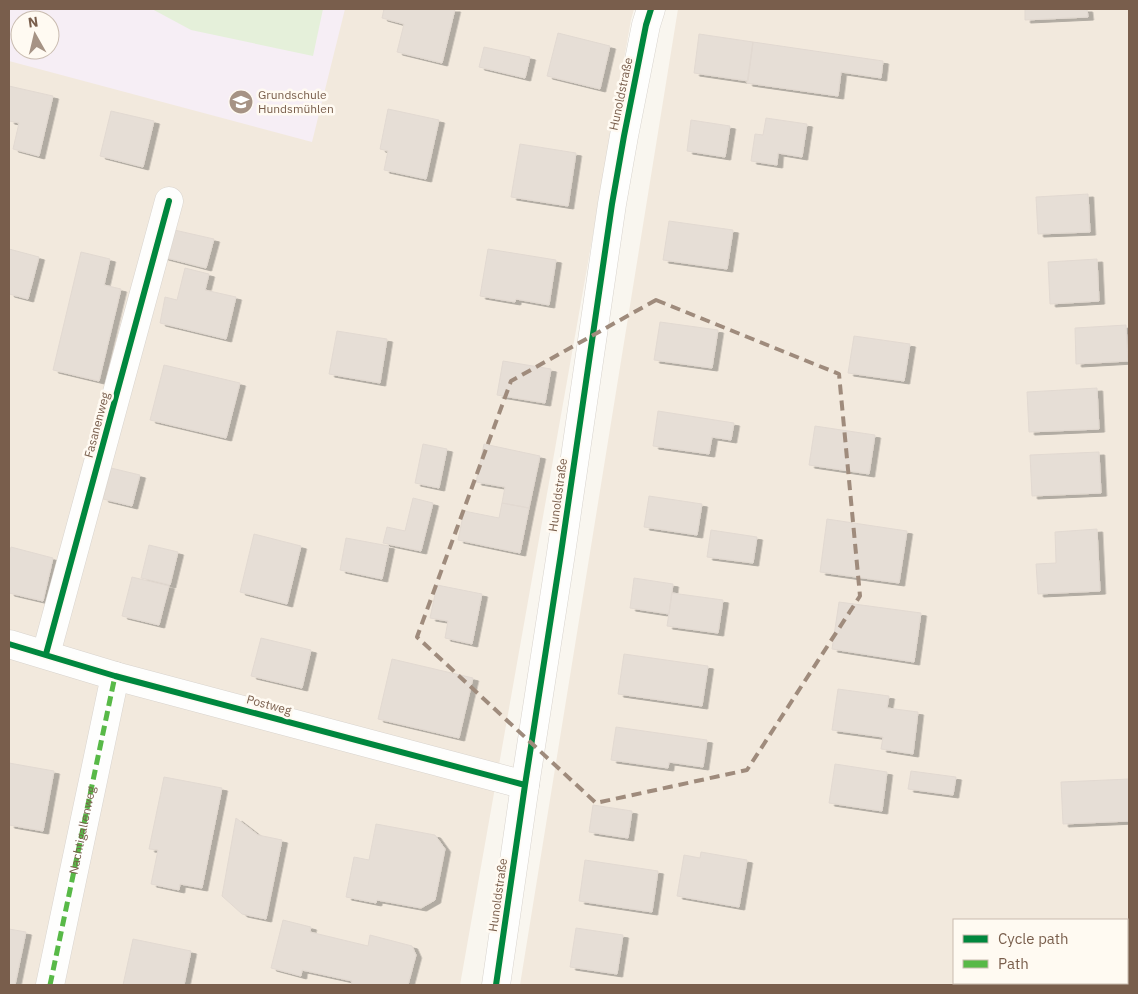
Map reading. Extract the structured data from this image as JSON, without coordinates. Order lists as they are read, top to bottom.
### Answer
{
  "streets": {
    "street": [
      "Hunoldstraße",
      "Fasanenweg",
      "Postweg",
      "Nachtigallenweg"
    ]
  },
  "crossings": [
    ["Hunoldstraße", "Postweg"],
    ["Fasanenweg", "Postweg"],
    ["Postweg", "Nachtigallenweg"]
  ],
  "places": {
    "school or university": ["Grundschule Hundsmühlen"]
  },
  "legend": ["Cycle path", "Path"],
  "north": "top"
}
